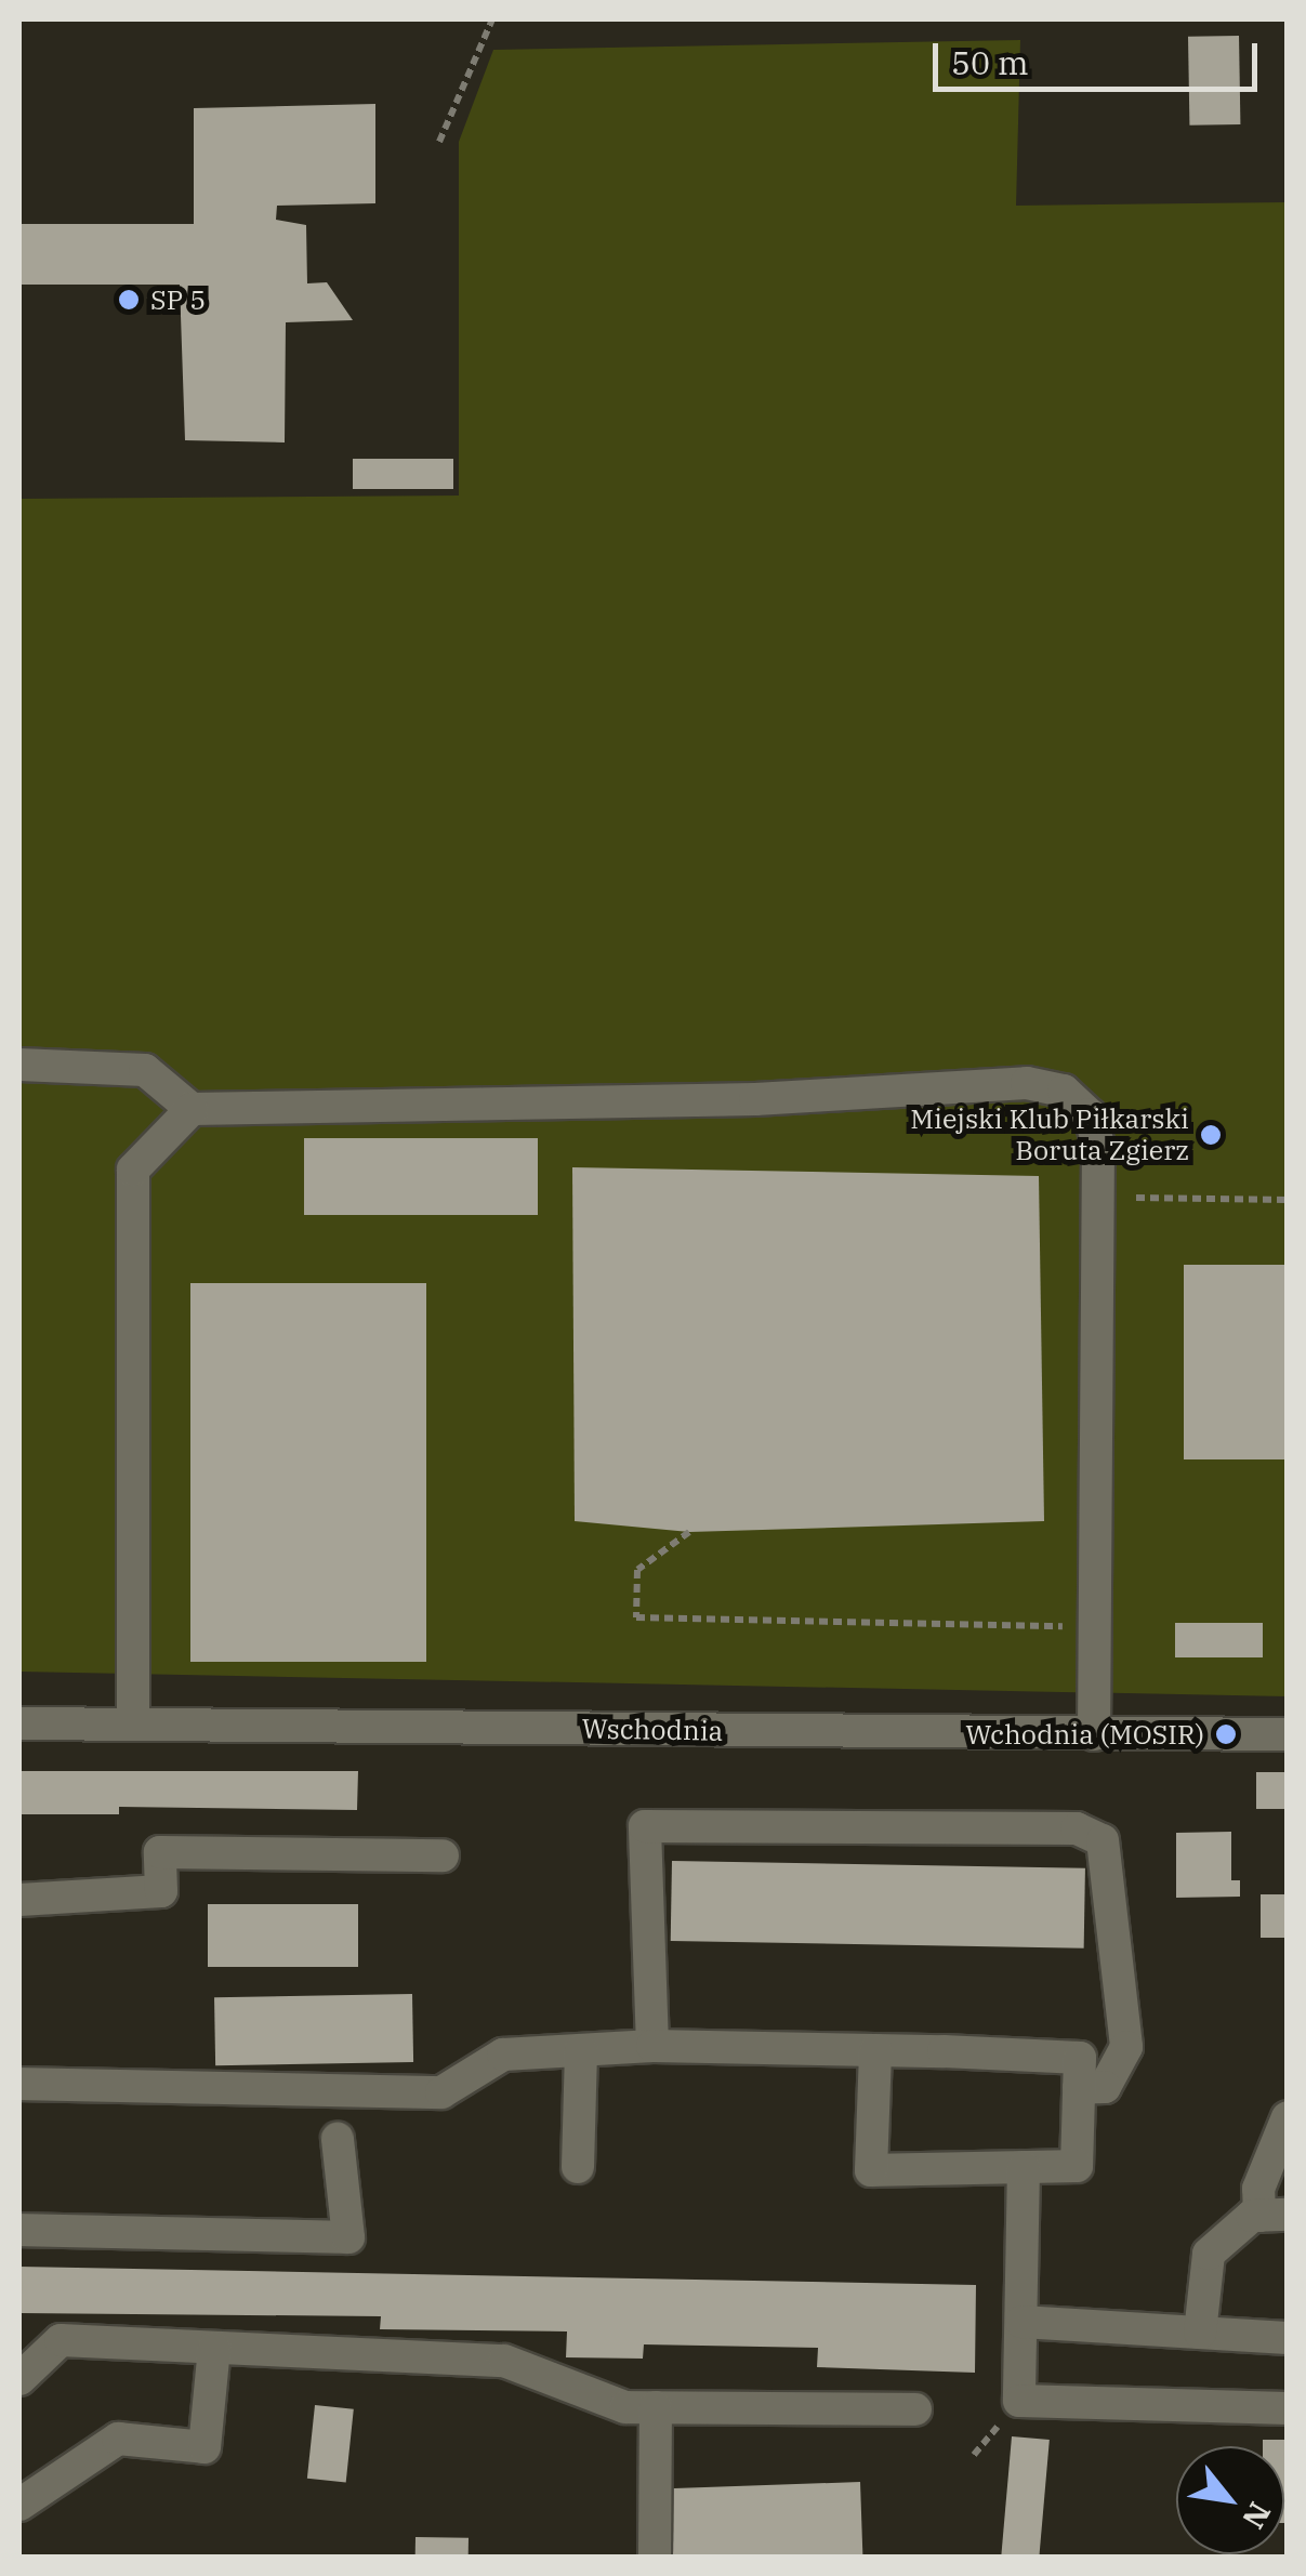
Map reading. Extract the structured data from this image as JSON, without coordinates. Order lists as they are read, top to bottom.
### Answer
{
  "streets": {
    "street": ["Wschodnia"]
  },
  "places": ["SP 5", "Miejski Klub Piłkarski Boruta Zgierz", "Wchodnia (MOSIR)"],
  "scale_bar": "50 m",
  "north": "bottom right"
}
